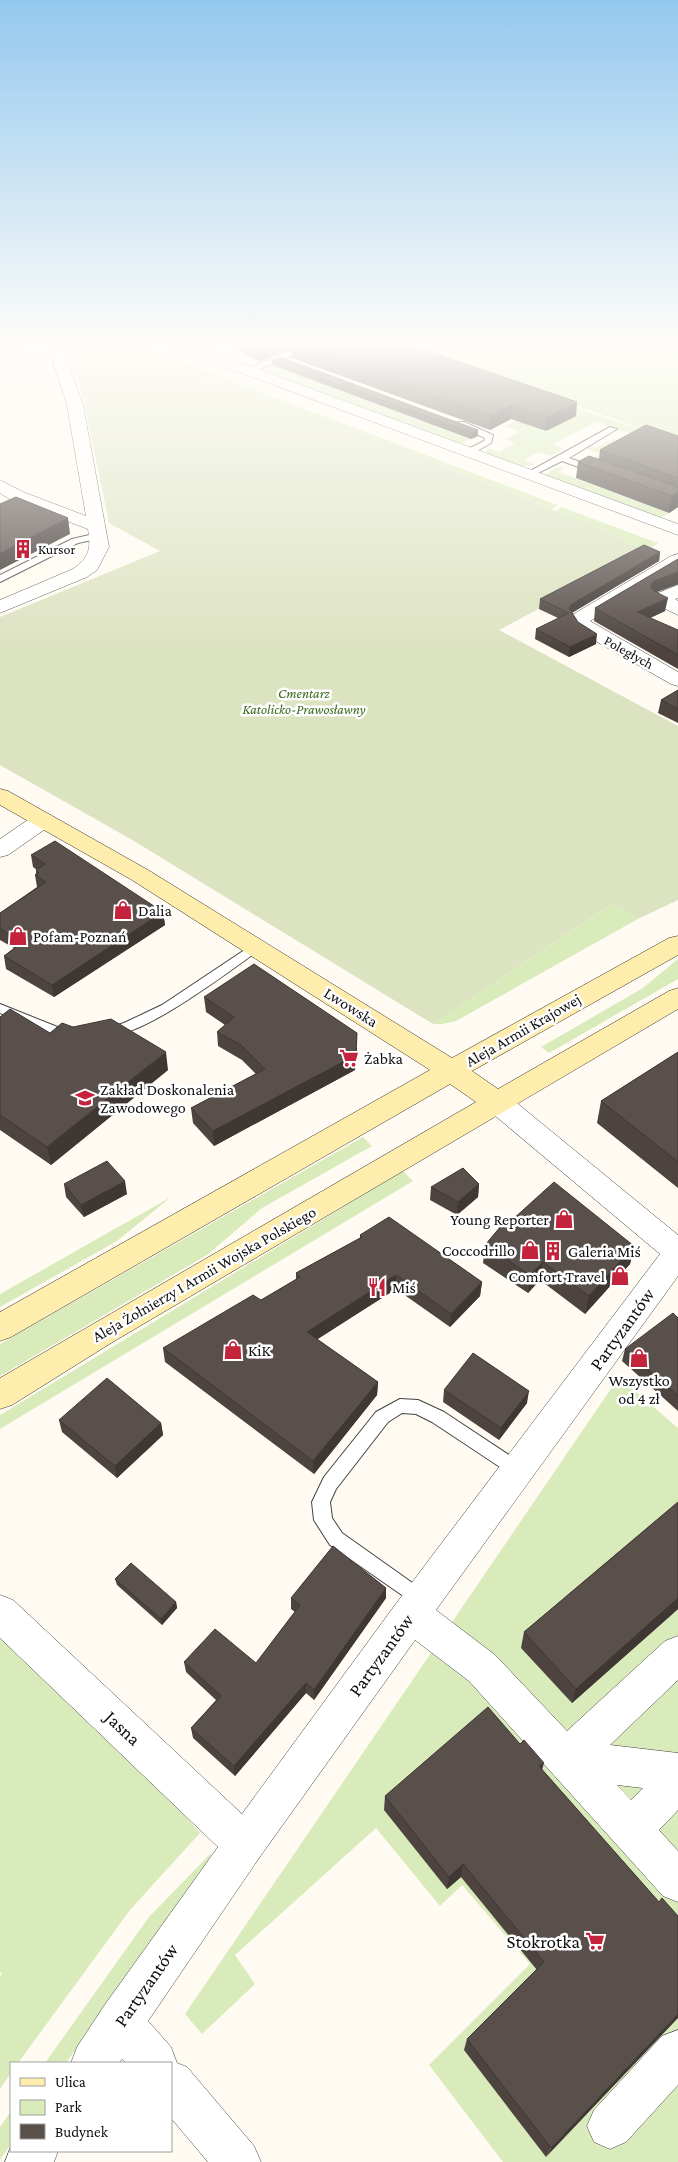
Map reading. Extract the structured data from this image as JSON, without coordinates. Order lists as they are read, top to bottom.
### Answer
{
  "streets": {
    "main road": ["Lwowska", "Aleja Armii Krajowej", "Aleja Żołnierzy I Armii Wojska Polskiego"],
    "street": ["Poległych", "Partyzantów", "Jasna"]
  },
  "crossings": [
    ["Lwowska", "Aleja Armii Krajowej"],
    ["Lwowska", "Aleja Żołnierzy I Armii Wojska Polskiego"],
    ["Lwowska", "Partyzantów"],
    ["Partyzantów", "Jasna"]
  ],
  "parks": ["Cmentarz Katolicko-Prawosławny"],
  "places": {
    "building": ["Kursor", "Galeria Miś"],
    "shop": [
      "Dalia",
      "Pofam-Poznań",
      "Young Reporter",
      "Coccodrillo",
      "Comfort Travel",
      "KiK",
      "Wszystko od 4 zł"
    ],
    "supermarket": ["Żabka", "Stokrotka"],
    "school or university": ["Zakład Doskonalenia Zawodowego"],
    "restaurant": ["Miś"]
  },
  "legend": ["Ulica", "Park", "Budynek"]
}
